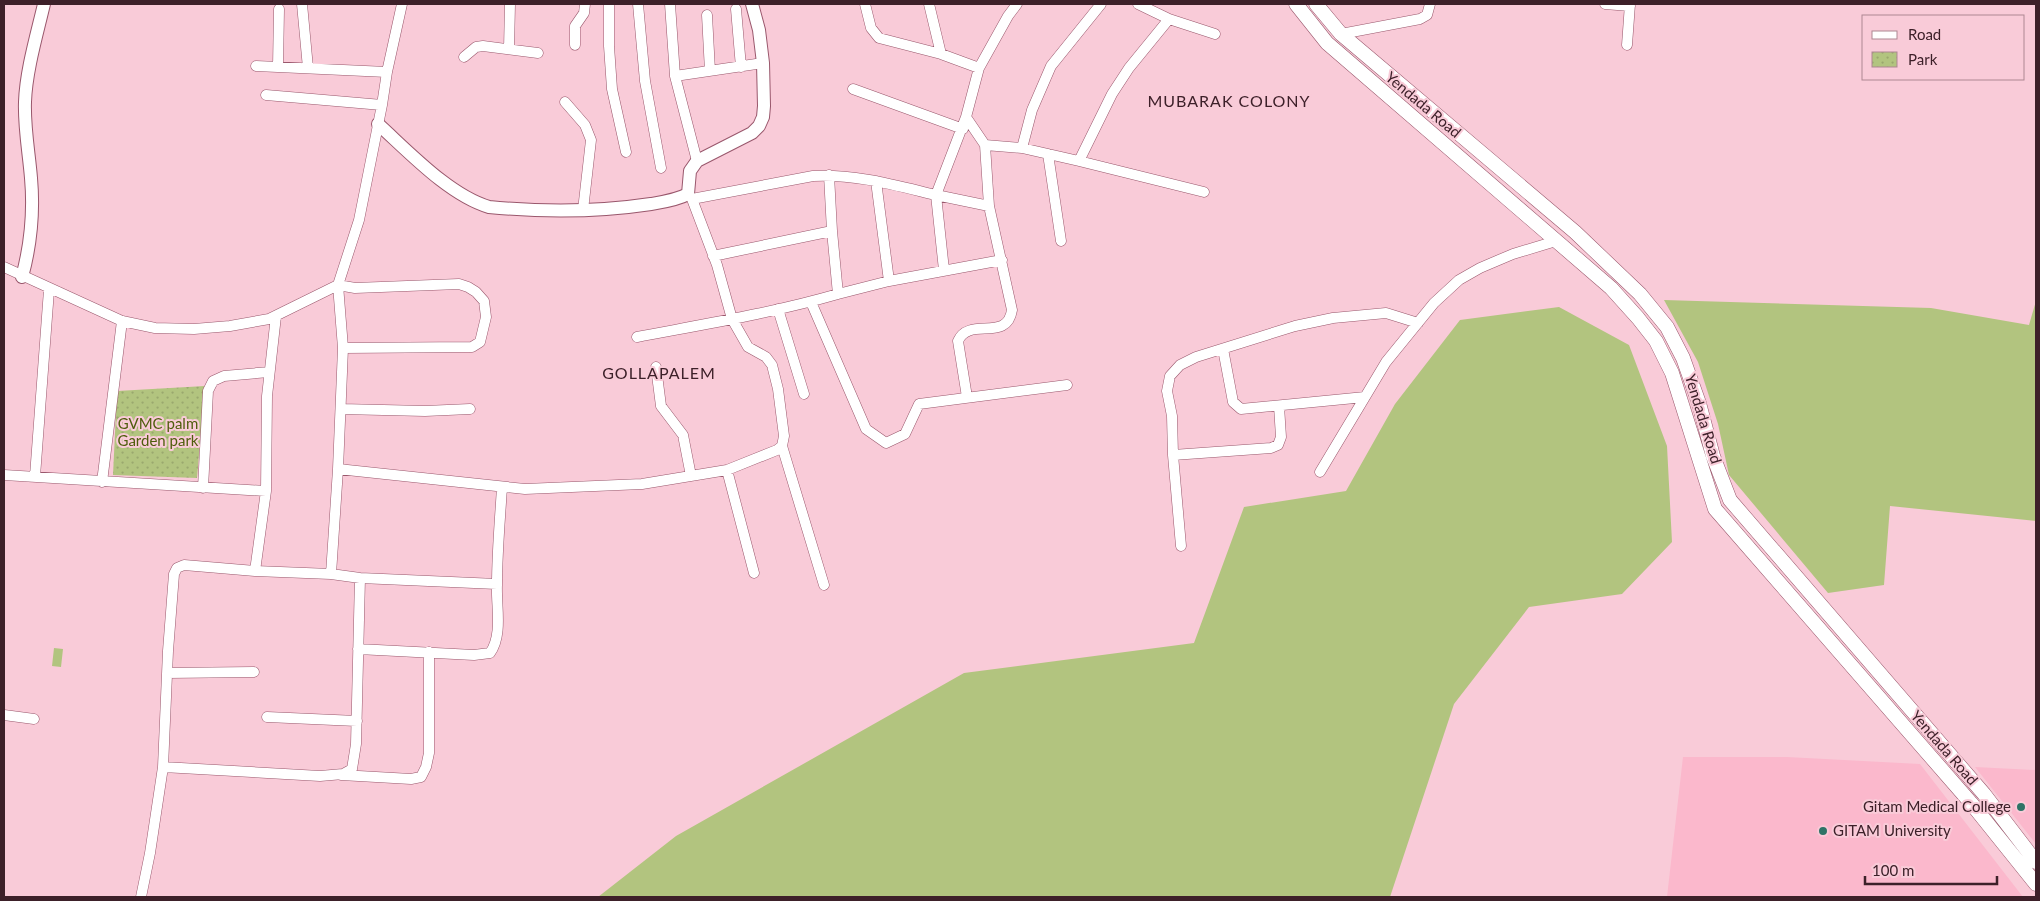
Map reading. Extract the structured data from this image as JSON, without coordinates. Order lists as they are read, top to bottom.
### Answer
{
  "streets": {
    "main road": ["Yendada Road"]
  },
  "districts": ["MUBARAK COLONY", "GOLLAPALEM"],
  "parks": ["GVMC palm Garden park"],
  "places": ["Gitam Medical College", "GITAM University"],
  "legend": ["Road", "Park"],
  "scale_bar": "100 m"
}
